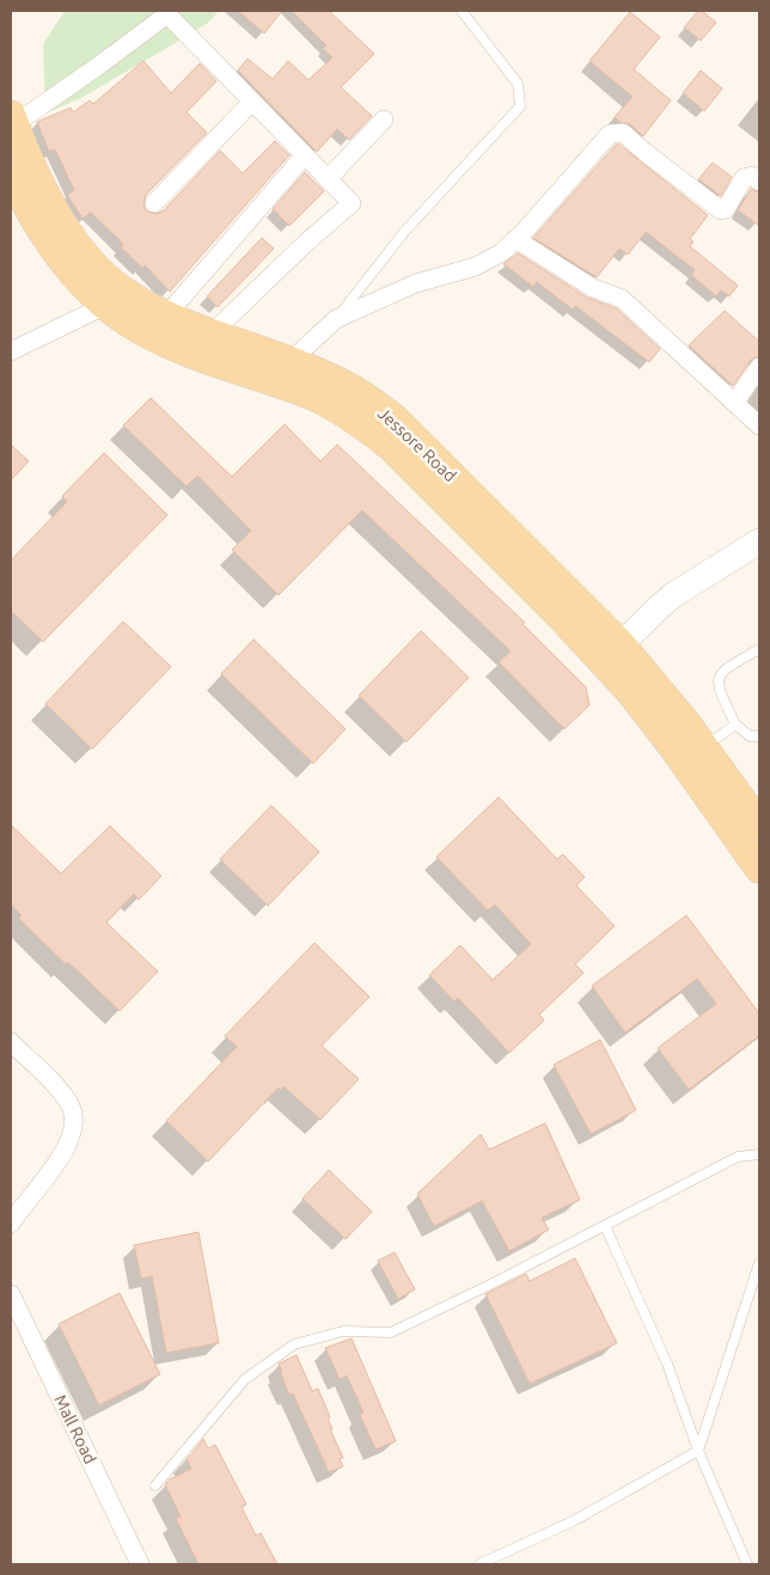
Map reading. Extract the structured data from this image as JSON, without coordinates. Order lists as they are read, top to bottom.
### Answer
{
  "streets": {
    "main road": ["Jessore Road"],
    "street": ["Mall Road"]
  }
}
